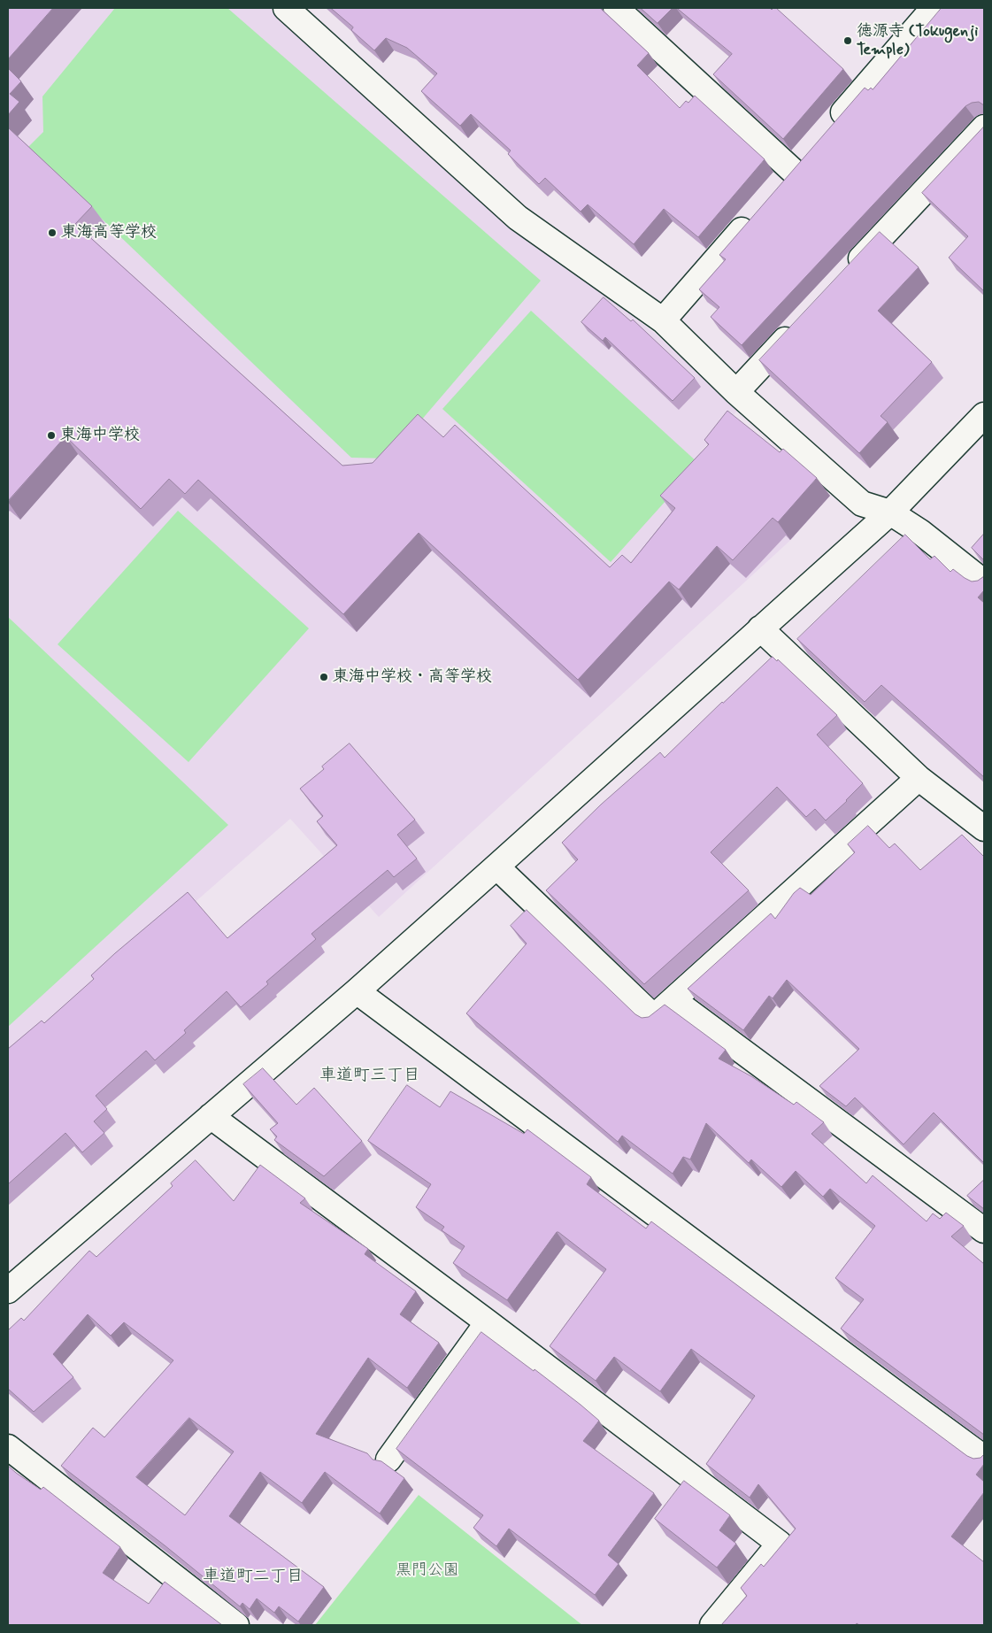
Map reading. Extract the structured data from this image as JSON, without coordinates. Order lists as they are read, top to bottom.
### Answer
{
  "districts": ["車道町三丁目", "車道町二丁目"],
  "parks": ["黒門公園"],
  "places": [
    "徳源寺 (Tokugenji Temple)",
    "東海高等学校",
    "東海中学校",
    "東海中学校・高等学校"
  ]
}
